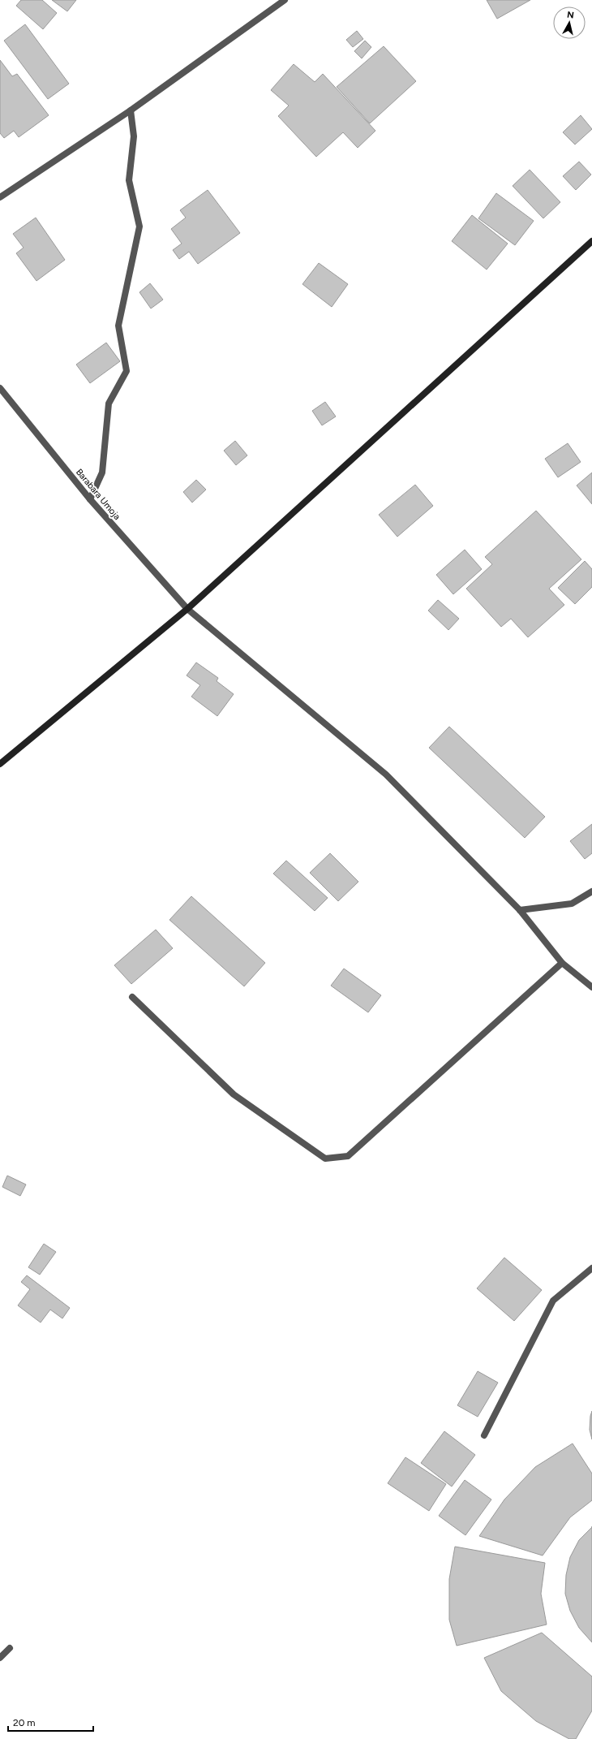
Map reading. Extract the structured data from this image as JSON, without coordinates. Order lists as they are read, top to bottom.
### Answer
{
  "streets": {
    "street": ["Barabara Umoja"]
  },
  "scale_bar": "20 m",
  "north": "top"
}
